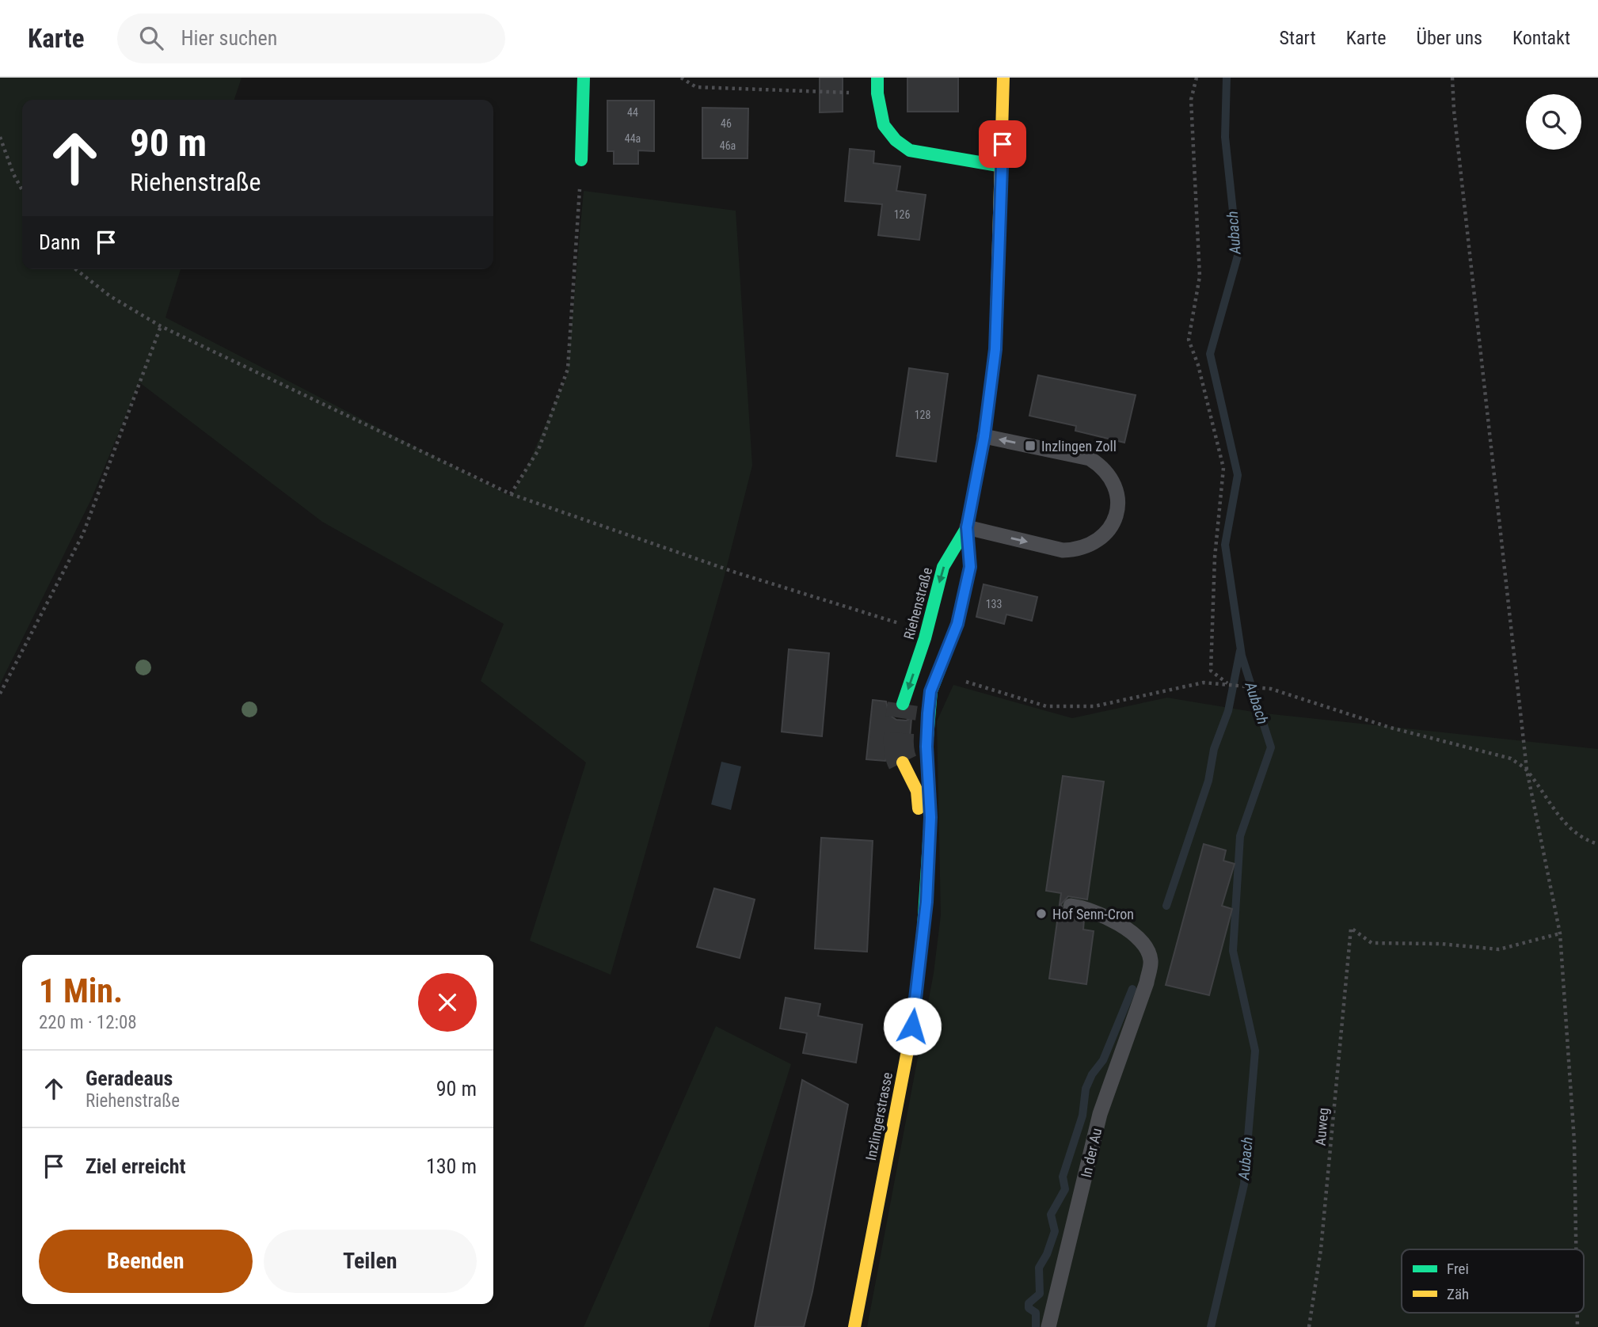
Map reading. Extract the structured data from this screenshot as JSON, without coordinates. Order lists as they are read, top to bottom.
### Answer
{
  "streets": {
    "street": ["Riehenstraße", "Inzlingerstrasse"],
    "lane": ["In der Au"],
    "path": ["Auweg"]
  },
  "crossings": [
    ["Riehenstraße", "Inzlingerstrasse"]
  ],
  "water": ["Aubach"],
  "places": {
    "transit": ["Inzlingen Zoll"],
    "other": ["Hof Senn-Cron"]
  },
  "house_numbers": [
    "44",
    "46",
    "44a",
    "46a",
    "126",
    "128",
    "133"
  ],
  "legend": ["Frei", "Zäh"],
  "page": {
    "header": "Karte",
    "search": "Hier suchen",
    "nav": [
      "Start",
      "Karte",
      "Über uns",
      "Kontakt"
    ],
    "turn": ["90 m", "Riehenstraße"],
    "then": "Dann",
    "heading": ["1 Min.", "220 m · 12:08"],
    "list": [
      {
        "name": "Geradeaus",
        "note": "Riehenstraße",
        "value": "90 m"
      },
      {
        "name": "Ziel erreicht",
        "value": "130 m"
      }
    ],
    "buttons": ["Beenden", "Teilen"]
  }
}
